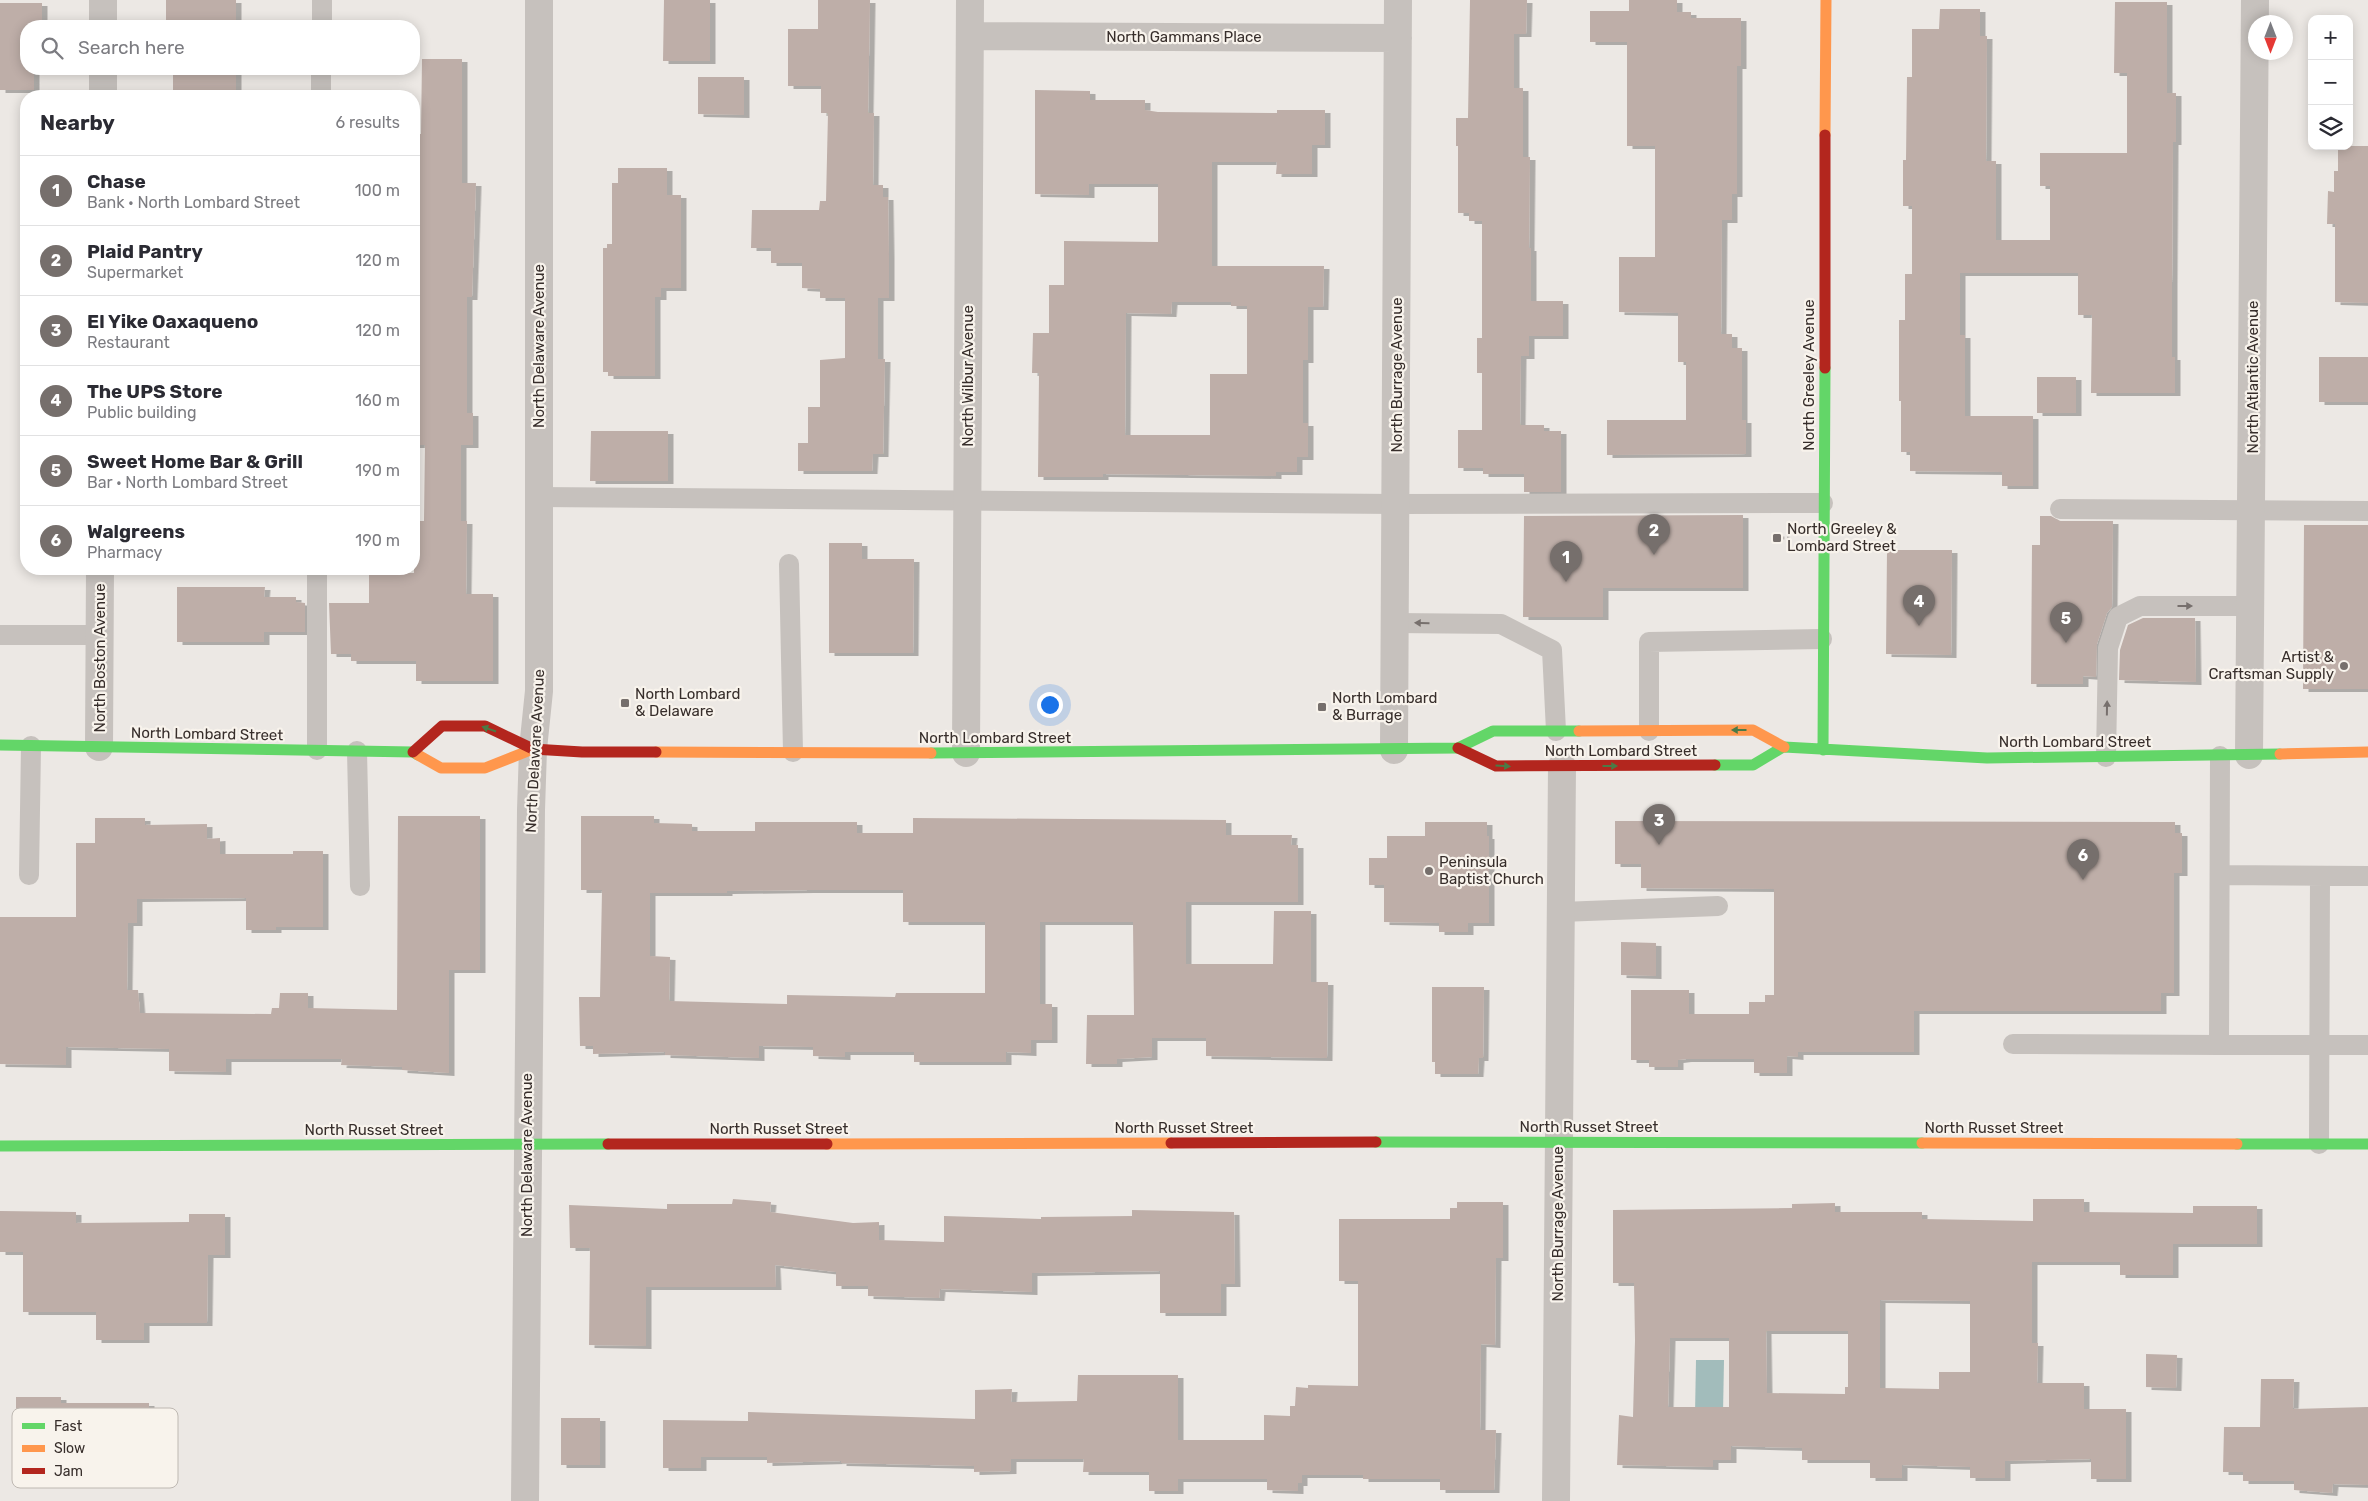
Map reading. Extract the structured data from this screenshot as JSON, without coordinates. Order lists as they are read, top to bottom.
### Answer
{
  "streets": {
    "street": [
      "North Gammans Place",
      "North Delaware Avenue",
      "North Burrage Avenue",
      "North Greeley Avenue",
      "North Wilbur Avenue",
      "North Atlantic Avenue",
      "North Boston Avenue",
      "North Lombard Street",
      "North Russet Street"
    ]
  },
  "crossings": [
    ["North Gammans Place", "North Burrage Avenue"],
    ["North Gammans Place", "North Wilbur Avenue"],
    ["North Delaware Avenue", "North Lombard Street"],
    ["North Delaware Avenue", "North Russet Street"],
    ["North Burrage Avenue", "North Lombard Street"],
    ["North Burrage Avenue", "North Russet Street"],
    ["North Greeley Avenue", "North Lombard Street"],
    ["North Wilbur Avenue", "North Lombard Street"],
    ["North Atlantic Avenue", "North Lombard Street"],
    ["North Boston Avenue", "North Lombard Street"]
  ],
  "places": {
    "transit": ["North Greeley & Lombard Street", "North Lombard & Delaware", "North Lombard & Burrage"],
    "other": ["Artist & Craftsman Supply", "Peninsula Baptist Church"]
  },
  "legend": ["Fast", "Slow", "Jam"],
  "north": "bottom",
  "page": {
    "map_buttons": ["+", "−"],
    "search": "Search here",
    "heading": ["Nearby", "6 results"],
    "list": [
      {
        "mark": "1",
        "name": "Chase",
        "note": "Bank · North Lombard Street",
        "value": "100 m"
      },
      {
        "mark": "2",
        "name": "Plaid Pantry",
        "note": "Supermarket",
        "value": "120 m"
      },
      {
        "mark": "3",
        "name": "El Yike Oaxaqueno",
        "note": "Restaurant",
        "value": "120 m"
      },
      {
        "mark": "4",
        "name": "The UPS Store",
        "note": "Public building",
        "value": "160 m"
      },
      {
        "mark": "5",
        "name": "Sweet Home Bar & Grill",
        "note": "Bar · North Lombard Street",
        "value": "190 m"
      },
      {
        "mark": "6",
        "name": "Walgreens",
        "note": "Pharmacy",
        "value": "190 m"
      }
    ],
    "pins": [
      "2",
      "1",
      "4",
      "5",
      "3",
      "6"
    ]
  }
}
